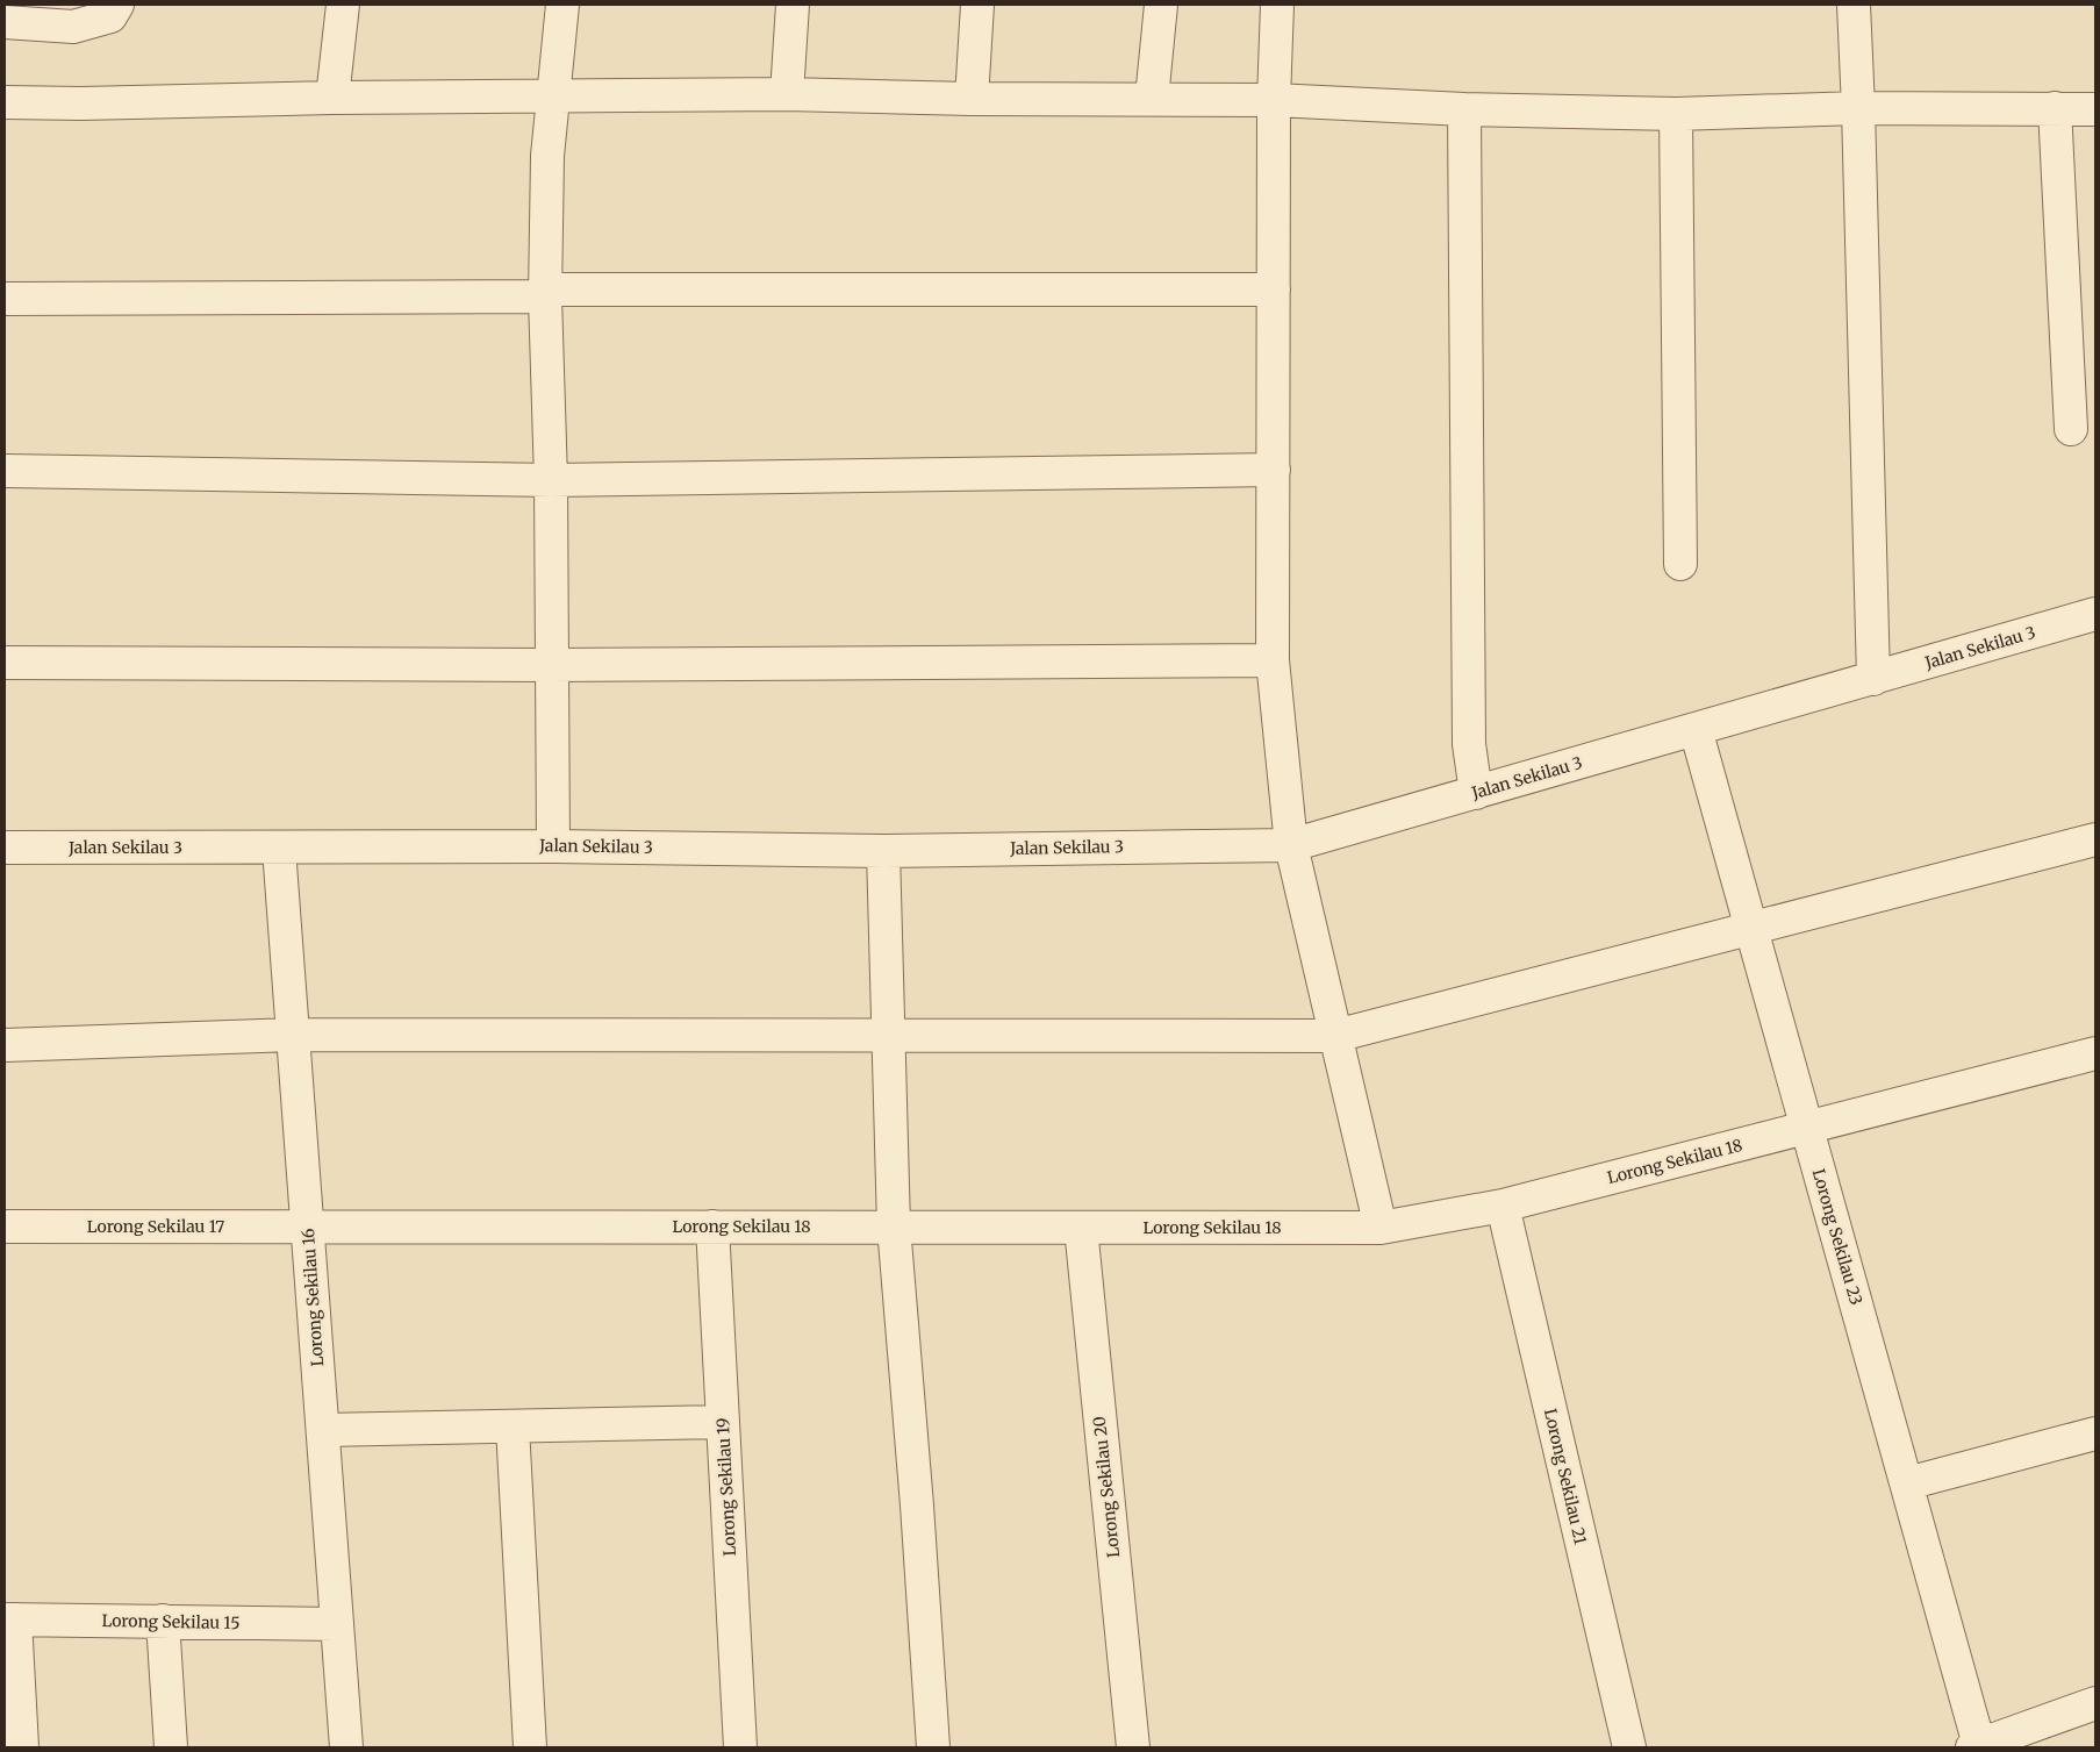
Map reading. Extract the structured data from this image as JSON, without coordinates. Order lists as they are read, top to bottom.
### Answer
{
  "streets": {
    "street": [
      "Jalan Sekilau 3",
      "Lorong Sekilau 18",
      "Lorong Sekilau 17",
      "Lorong Sekilau 23",
      "Lorong Sekilau 16",
      "Lorong Sekilau 21",
      "Lorong Sekilau 19",
      "Lorong Sekilau 20",
      "Lorong Sekilau 15"
    ]
  },
  "crossings": [
    ["Jalan Sekilau 3", "Lorong Sekilau 23"],
    ["Jalan Sekilau 3", "Lorong Sekilau 16"],
    ["Lorong Sekilau 18", "Lorong Sekilau 17"],
    ["Lorong Sekilau 18", "Lorong Sekilau 23"],
    ["Lorong Sekilau 18", "Lorong Sekilau 16"],
    ["Lorong Sekilau 18", "Lorong Sekilau 21"],
    ["Lorong Sekilau 18", "Lorong Sekilau 19"],
    ["Lorong Sekilau 18", "Lorong Sekilau 20"],
    ["Lorong Sekilau 17", "Lorong Sekilau 16"],
    ["Lorong Sekilau 16", "Lorong Sekilau 15"]
  ]
}
